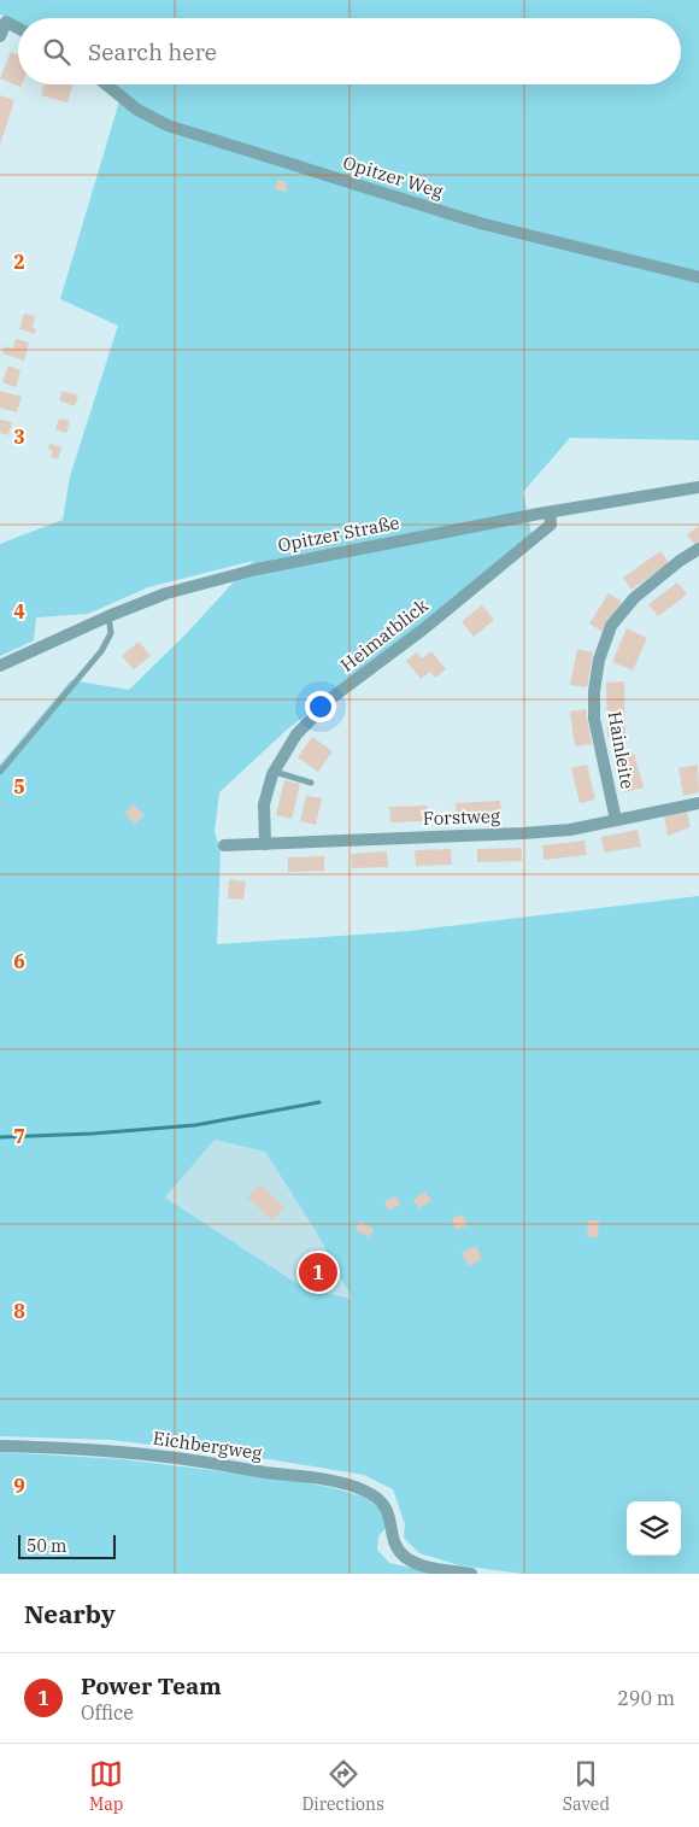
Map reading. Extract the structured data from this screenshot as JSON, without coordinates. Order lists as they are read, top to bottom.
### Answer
{
  "streets": {
    "street": [
      "Opitzer Weg",
      "Opitzer Straße",
      "Heimatblick",
      "Hainleite",
      "Forstweg",
      "Eichbergweg"
    ]
  },
  "crossings": [
    ["Opitzer Straße", "Heimatblick"],
    ["Heimatblick", "Forstweg"],
    ["Hainleite", "Forstweg"]
  ],
  "scale_bar": "50 m",
  "page": {
    "search": "Search here",
    "pins": "1",
    "scale": "50 m",
    "heading": "Nearby",
    "list": [
      {
        "mark": "1",
        "name": "Power Team",
        "note": "Office",
        "value": "290 m"
      }
    ],
    "nav": ["Map", "Directions", "Saved"]
  },
  "grid": {
    "rows": [
      "2",
      "3",
      "4",
      "5",
      "6",
      "7",
      "8",
      "9"
    ]
  }
}
